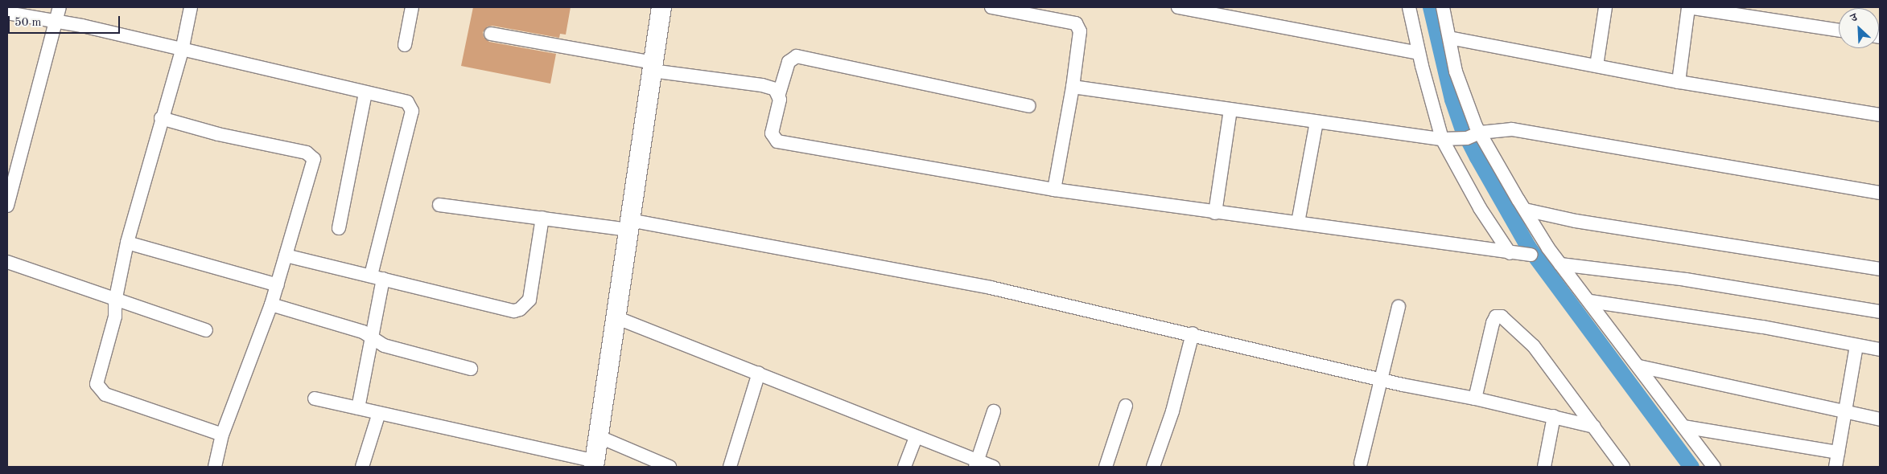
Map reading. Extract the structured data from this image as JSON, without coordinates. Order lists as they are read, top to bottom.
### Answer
{
  "scale_bar": "50 m",
  "north": "top left"
}
